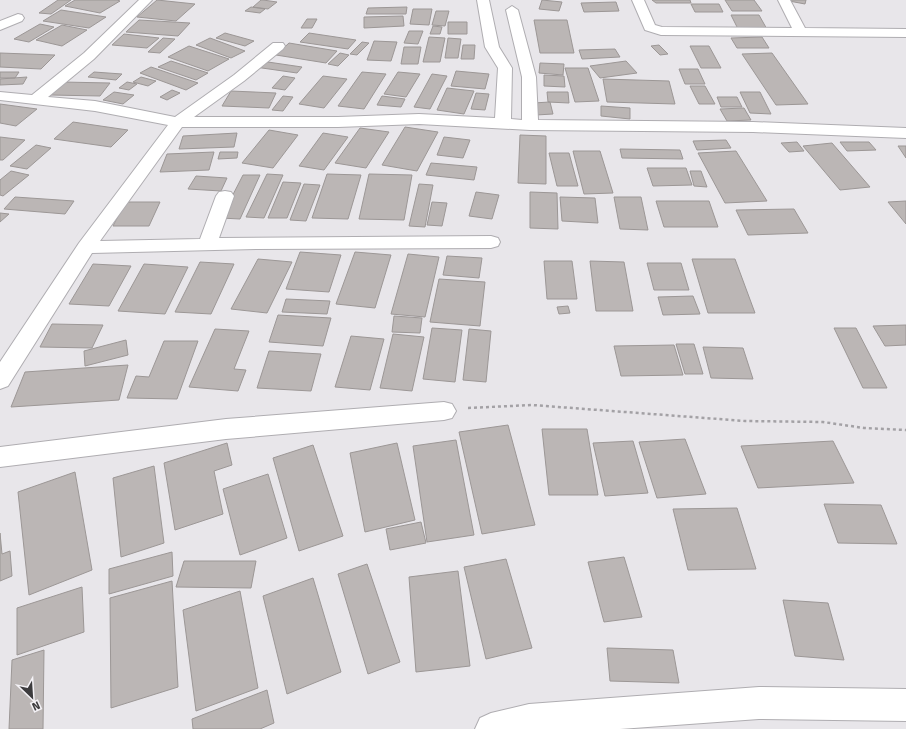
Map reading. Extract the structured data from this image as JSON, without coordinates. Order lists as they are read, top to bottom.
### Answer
{
  "north": "bottom right"
}
